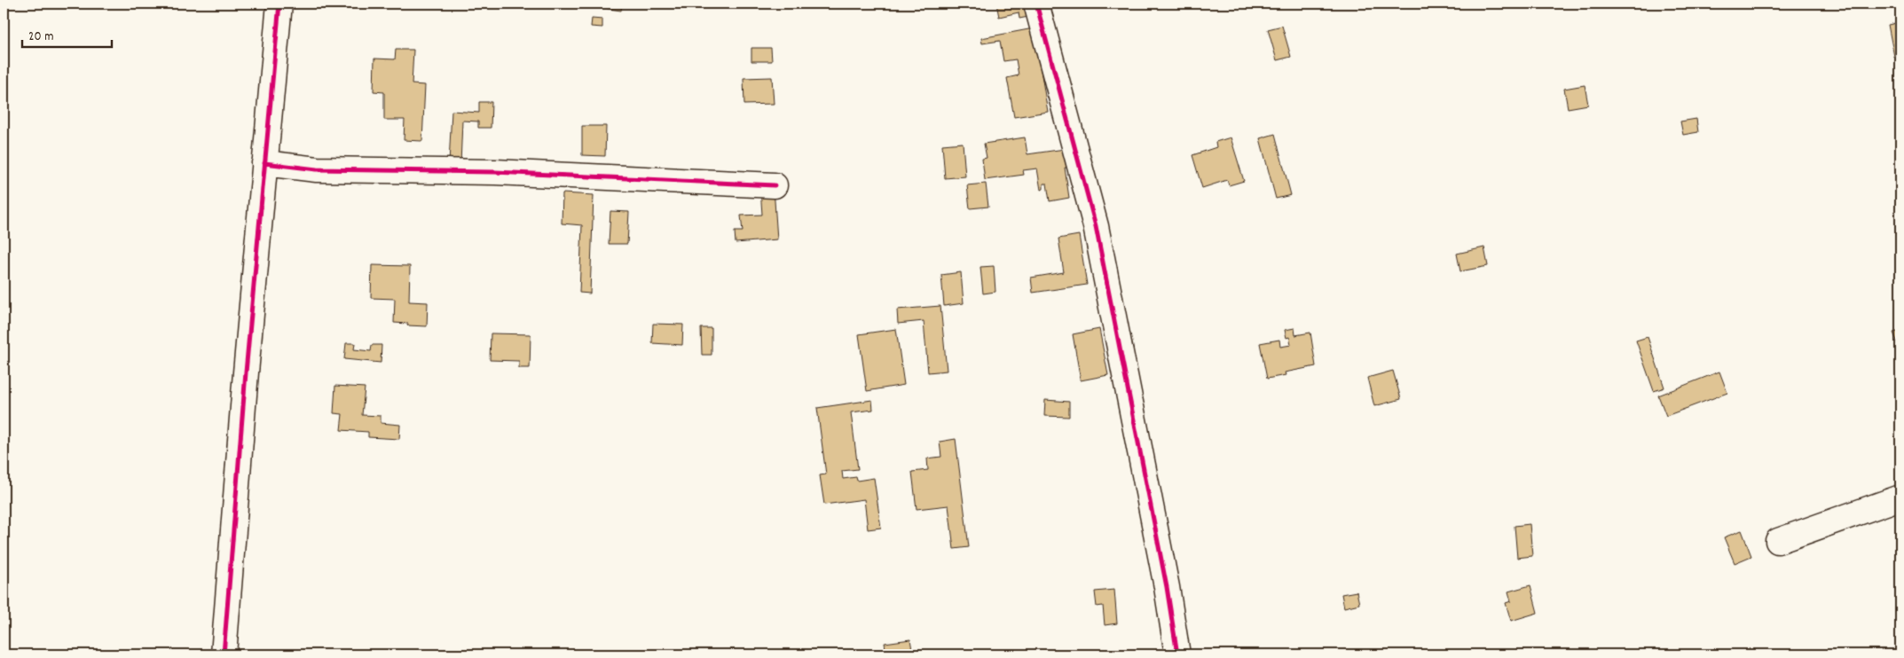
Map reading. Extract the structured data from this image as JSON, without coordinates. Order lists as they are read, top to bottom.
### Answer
{
  "scale_bar": "20 m"
}
